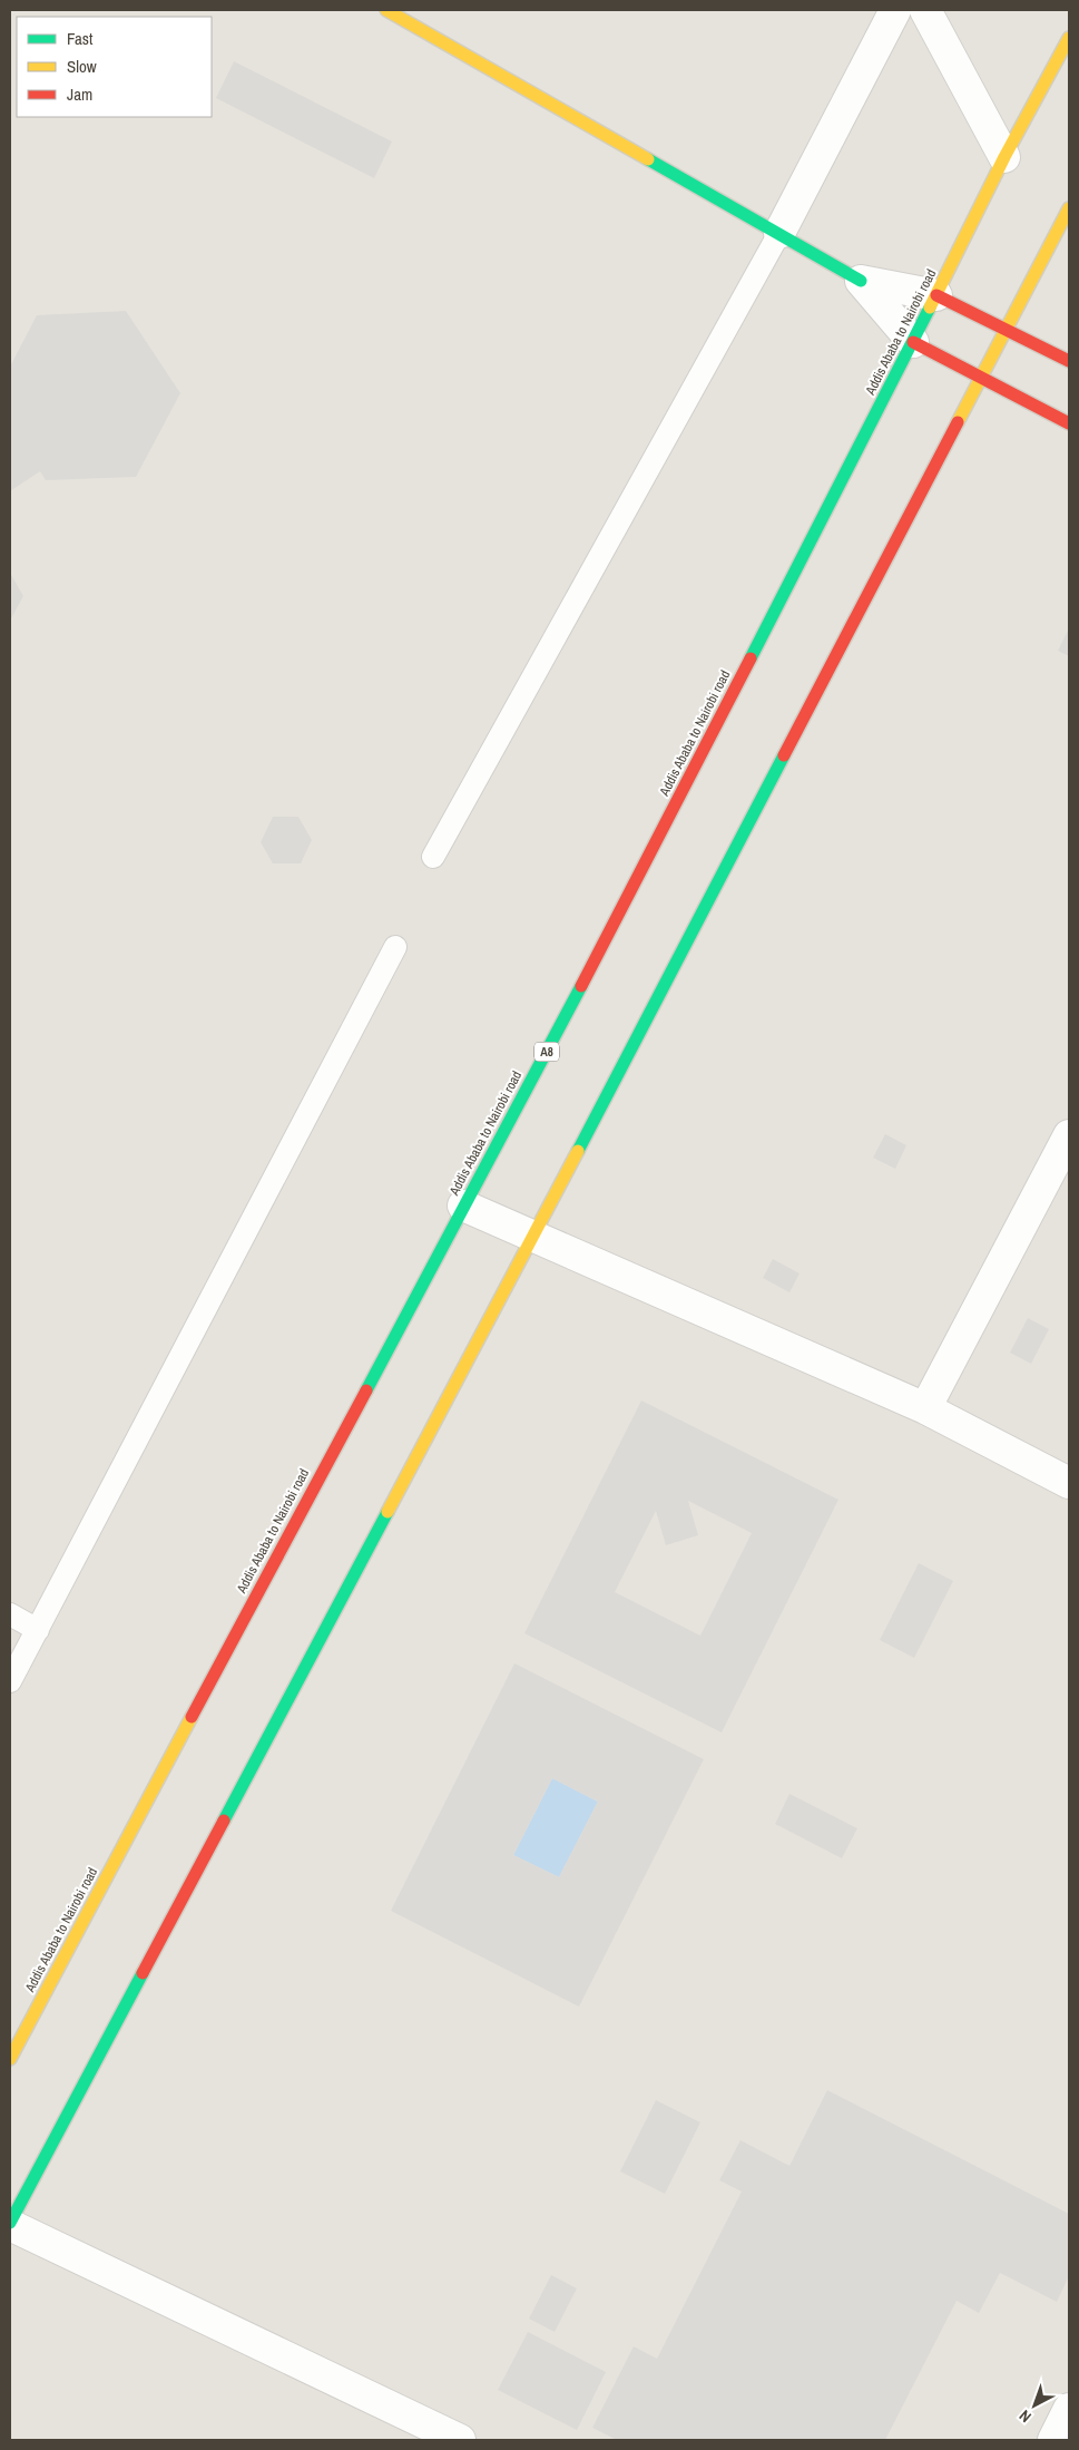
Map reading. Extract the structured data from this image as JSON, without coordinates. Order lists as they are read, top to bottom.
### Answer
{
  "streets": {
    "main road": ["Addis Ababa to Nairobi road", "A8"]
  },
  "legend": ["Fast", "Slow", "Jam"],
  "north": "bottom left"
}
